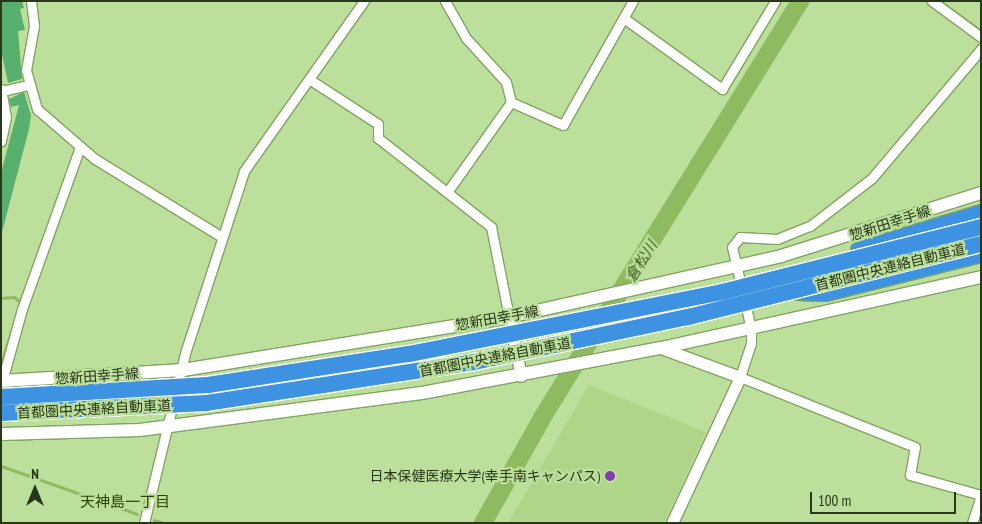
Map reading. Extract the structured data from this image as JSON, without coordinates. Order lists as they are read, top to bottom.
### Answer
{
  "streets": {
    "highway": ["首都圏中央連絡自動車道"],
    "main road": ["惣新田幸手線"]
  },
  "crossings": [
    ["惣新田幸手線", "首都圏中央連絡自動車道"]
  ],
  "districts": ["天神島一丁目"],
  "water": ["倉松川"],
  "places": ["日本保健医療大学(幸手南キャンパス)"],
  "scale_bar": "100 m",
  "north": "top"
}
